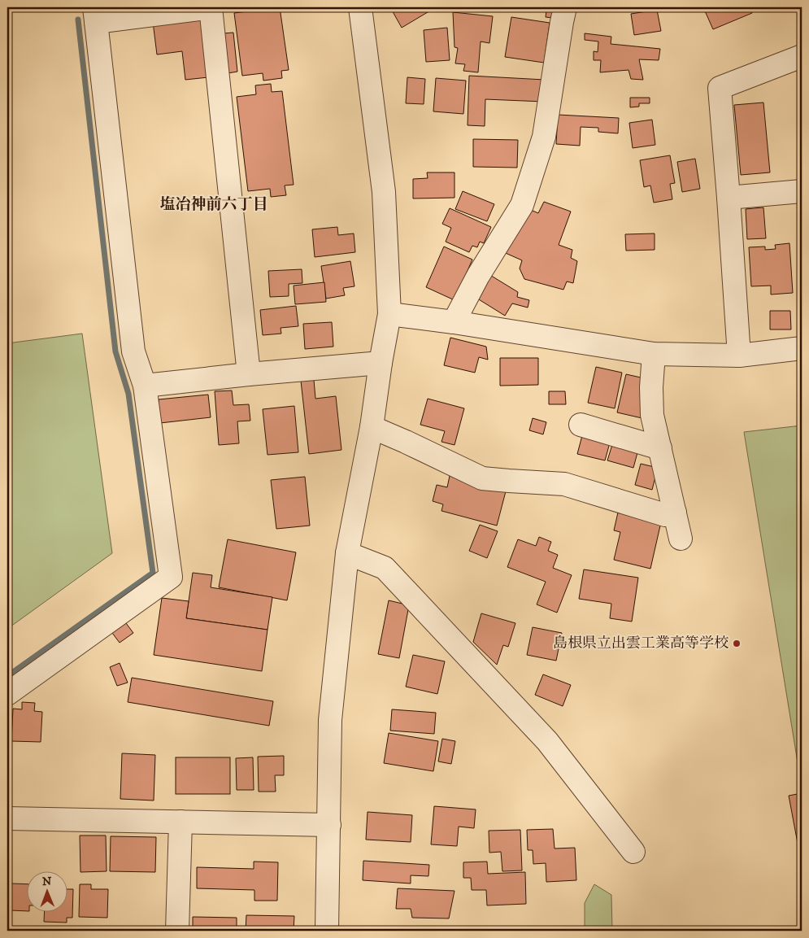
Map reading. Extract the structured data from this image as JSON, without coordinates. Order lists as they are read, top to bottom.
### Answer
{
  "districts": ["塩冶神前六丁目"],
  "places": ["島根県立出雲工業高等学校"],
  "north": "top"
}
